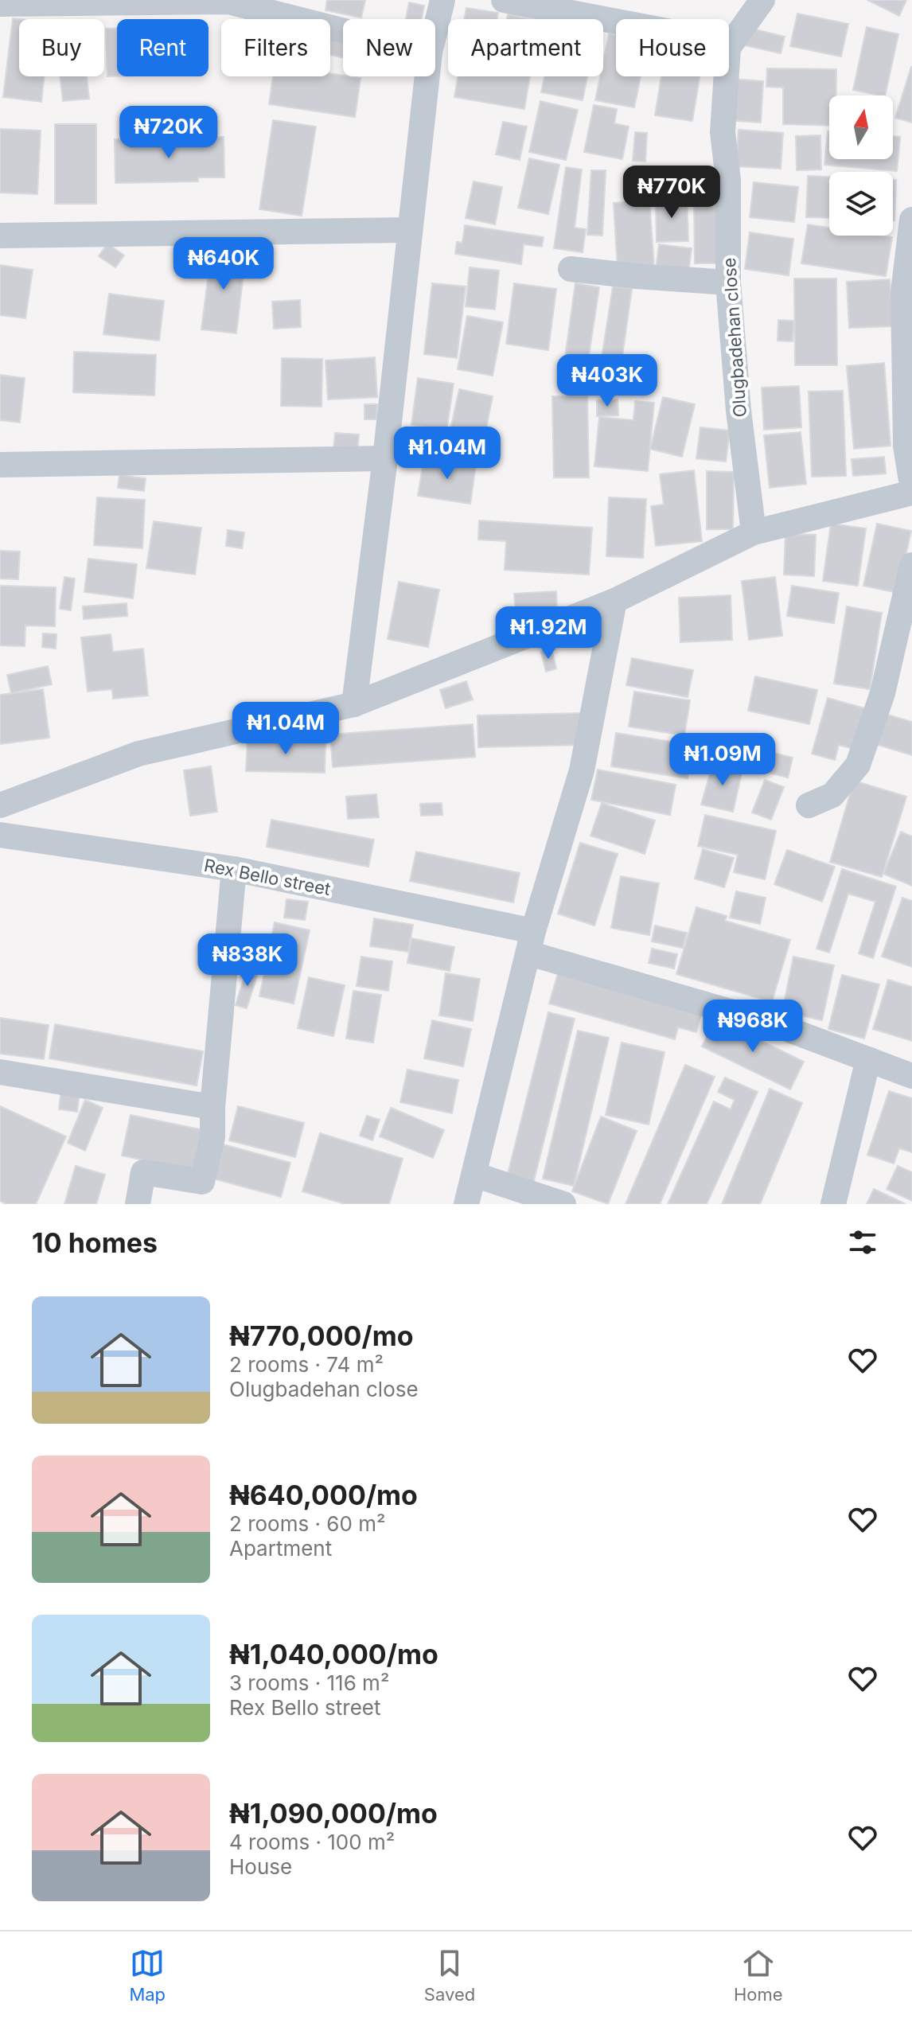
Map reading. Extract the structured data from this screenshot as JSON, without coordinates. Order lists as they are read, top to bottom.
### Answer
{
  "streets": {
    "street": ["Olugbadehan close", "Rex Bello street"]
  },
  "north": "top",
  "page": {
    "chip": [
      "Buy",
      "Rent",
      "Filters",
      "New",
      "Apartment",
      "House"
    ],
    "price": [
      "₦720K",
      "₦770K",
      "₦640K",
      "₦403K",
      "₦1.04M",
      "₦1.92M",
      "₦1.04M",
      "₦1.09M",
      "₦838K",
      "₦968K"
    ],
    "heading": "10 homes",
    "list": [
      {
        "name": "₦770,000/mo",
        "note": "2 rooms · 74 m² · Olugbadehan close"
      },
      {
        "name": "₦640,000/mo",
        "note": "2 rooms · 60 m² · Apartment"
      },
      {
        "name": "₦1,040,000/mo",
        "note": "3 rooms · 116 m² · Rex Bello street"
      },
      {
        "name": "₦1,090,000/mo",
        "note": "4 rooms · 100 m² · House"
      }
    ],
    "tabs": ["Map", "Saved", "Home"]
  }
}
